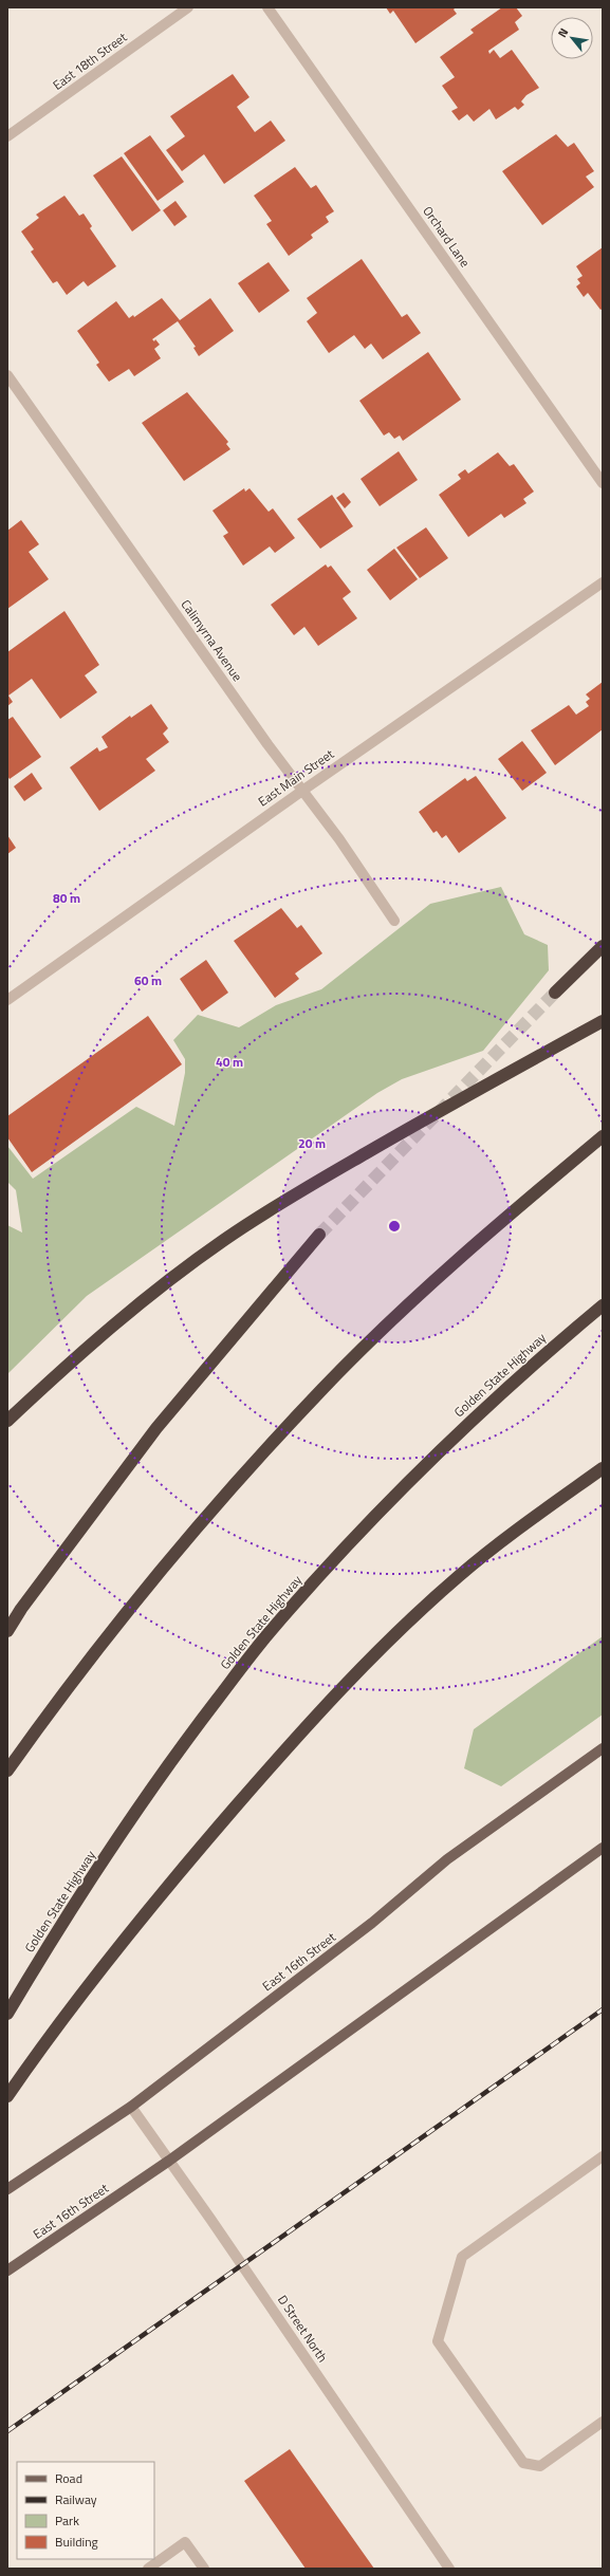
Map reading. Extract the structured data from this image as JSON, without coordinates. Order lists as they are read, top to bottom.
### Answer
{
  "streets": {
    "highway": ["Golden State Highway"],
    "main road": ["East 16th Street"],
    "street": [
      "East 18th Street",
      "Orchard Lane",
      "Calimyrna Avenue",
      "East Main Street",
      "D Street North"
    ]
  },
  "crossings": [
    ["Calimyrna Avenue", "East Main Street"],
    ["East 16th Street", "D Street North"]
  ],
  "legend": [
    "Road",
    "Railway",
    "Park",
    "Building"
  ],
  "north": "top left",
  "rings": [
    "80 m",
    "60 m",
    "40 m",
    "20 m"
  ]
}
